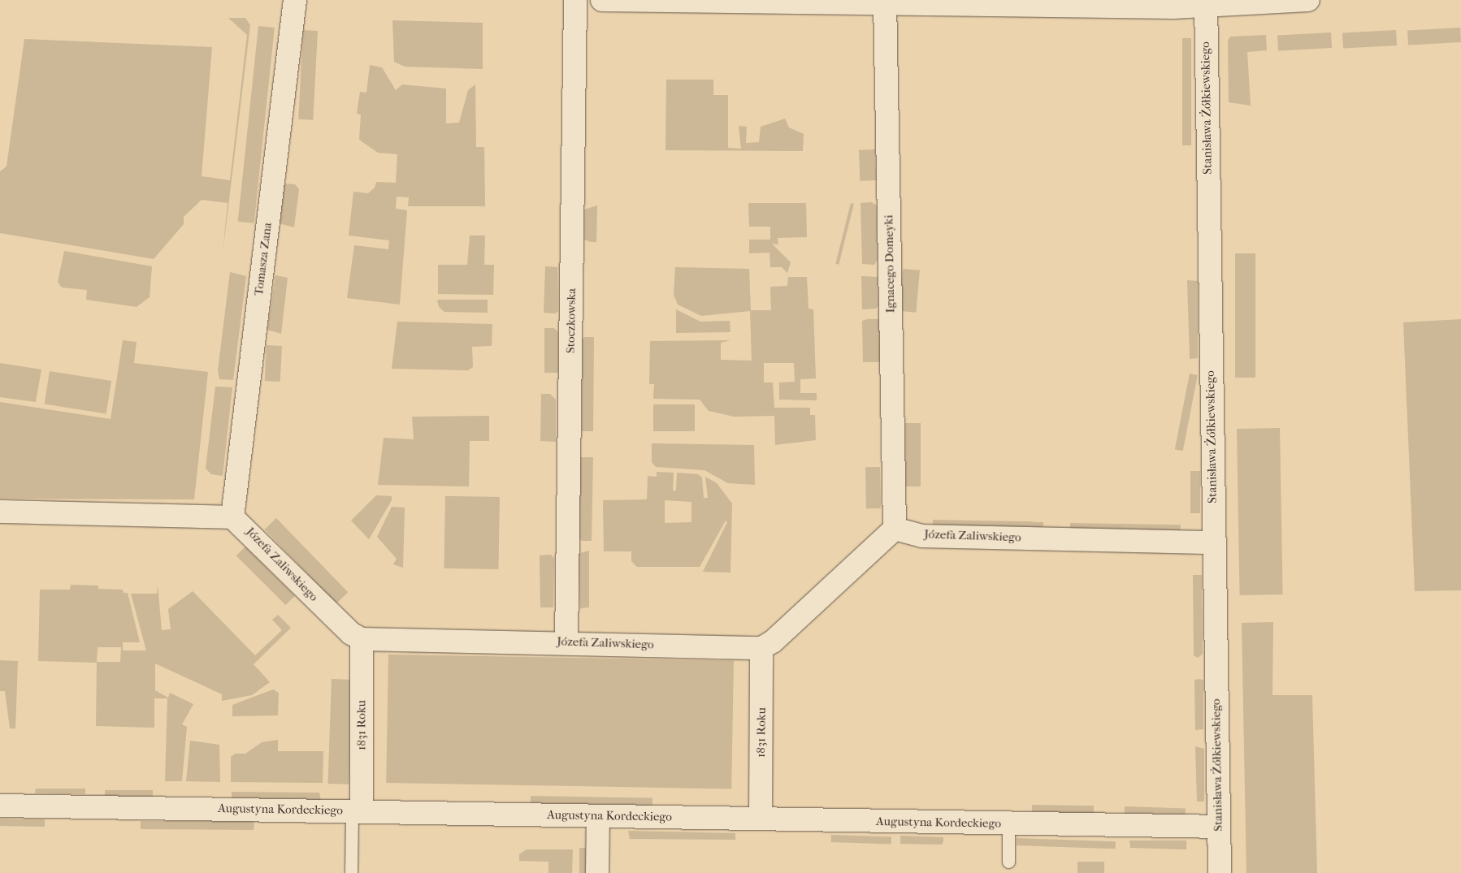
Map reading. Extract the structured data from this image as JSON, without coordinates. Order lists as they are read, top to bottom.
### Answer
{
  "streets": {
    "street": [
      "Stanisława Żółkiewskiego",
      "Tomasza Zana",
      "Ignacego Domeyki",
      "Stoczkowska",
      "Józefa Zaliwskiego",
      "1831 Roku",
      "Augustyna Kordeckiego"
    ]
  },
  "crossings": [
    ["Stanisława Żółkiewskiego", "Józefa Zaliwskiego"],
    ["Stanisława Żółkiewskiego", "Augustyna Kordeckiego"],
    ["Tomasza Zana", "Józefa Zaliwskiego"],
    ["Ignacego Domeyki", "Józefa Zaliwskiego"],
    ["Stoczkowska", "Józefa Zaliwskiego"],
    ["Józefa Zaliwskiego", "1831 Roku"],
    ["1831 Roku", "Augustyna Kordeckiego"]
  ]
}
